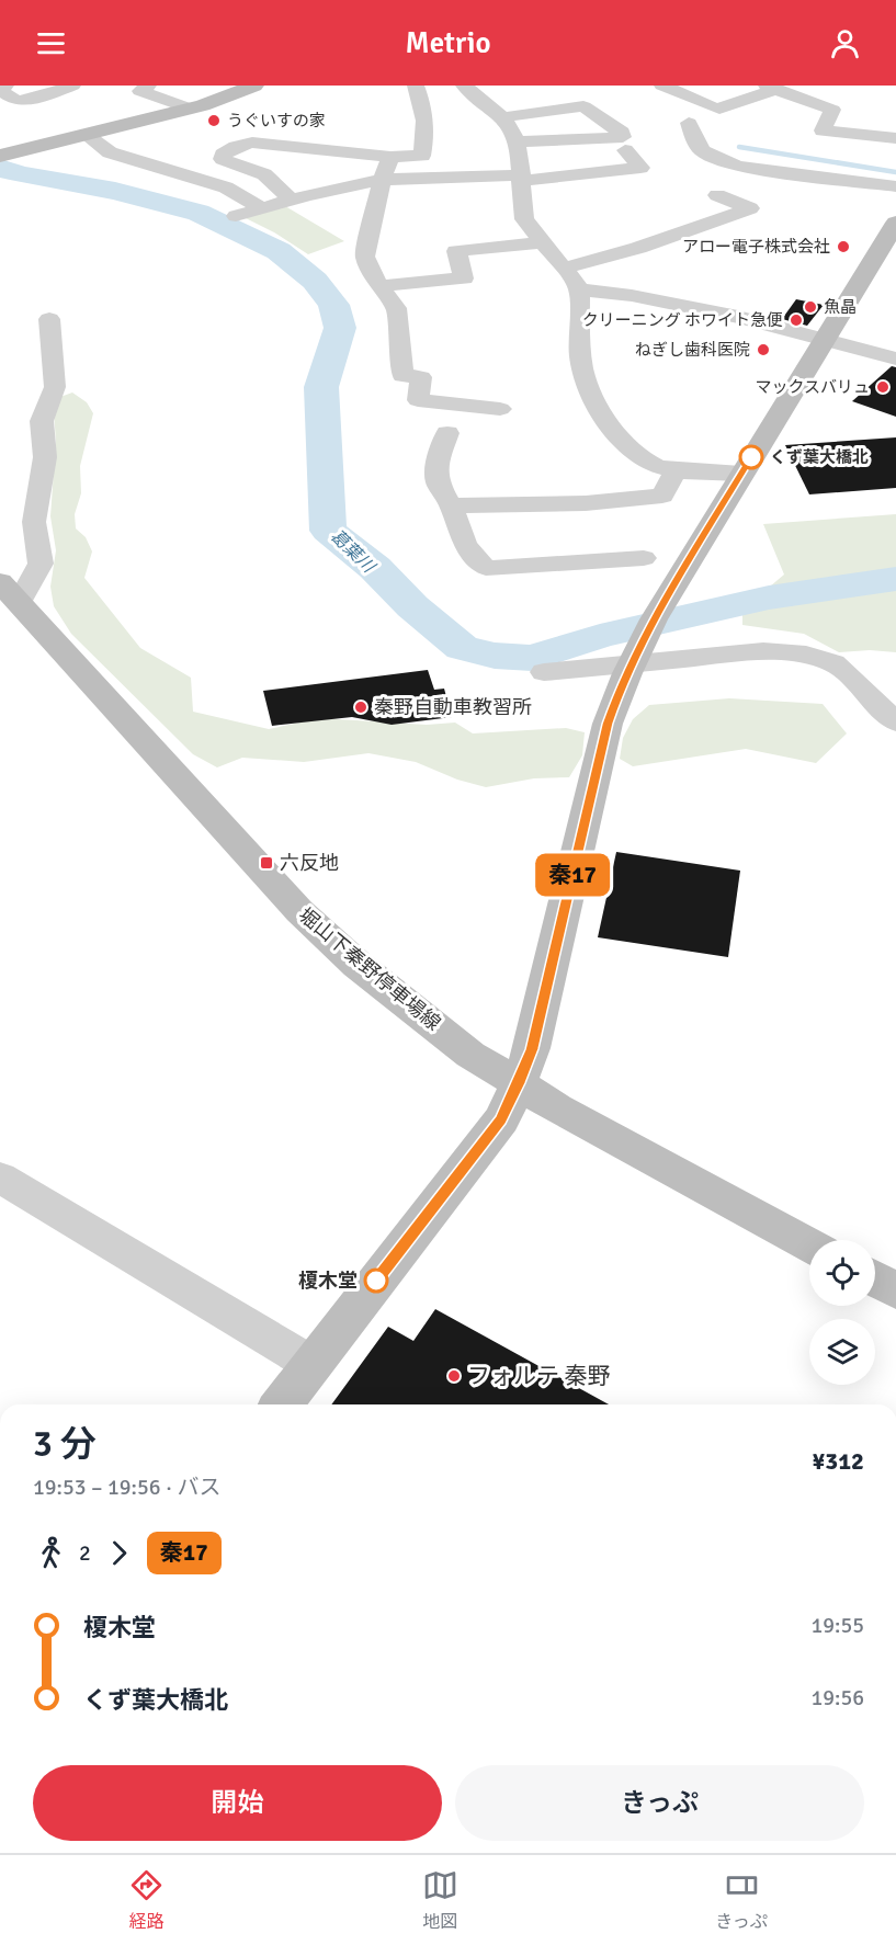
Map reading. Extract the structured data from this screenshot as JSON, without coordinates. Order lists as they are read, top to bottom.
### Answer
{
  "streets": {
    "street": ["堀山下秦野停車場線"]
  },
  "water": ["葛葉川"],
  "places": {
    "other": [
      "うぐいすの家",
      "アロー電子株式会社",
      "魚晶",
      "クリーニング ホワイト急便",
      "ねぎし歯科医院",
      "マックスバリュ",
      "くず葉大橋北",
      "秦野自動車教習所",
      "榎木堂",
      "フォルテ 秦野"
    ],
    "transit": ["六反地"]
  },
  "lines": ["bus line 秦17"],
  "page": {
    "header": "Metrio",
    "on_map": "秦17",
    "heading": ["3 分", "19:53 – 19:56 · バス", "¥312"],
    "legs": ["2", "秦17"],
    "list": [
      {
        "name": "榎木堂",
        "value": "19:55"
      },
      {
        "name": "くず葉大橋北",
        "value": "19:56"
      }
    ],
    "buttons": ["開始", "きっぷ"],
    "tabs": ["経路", "地図", "きっぷ"]
  }
}
